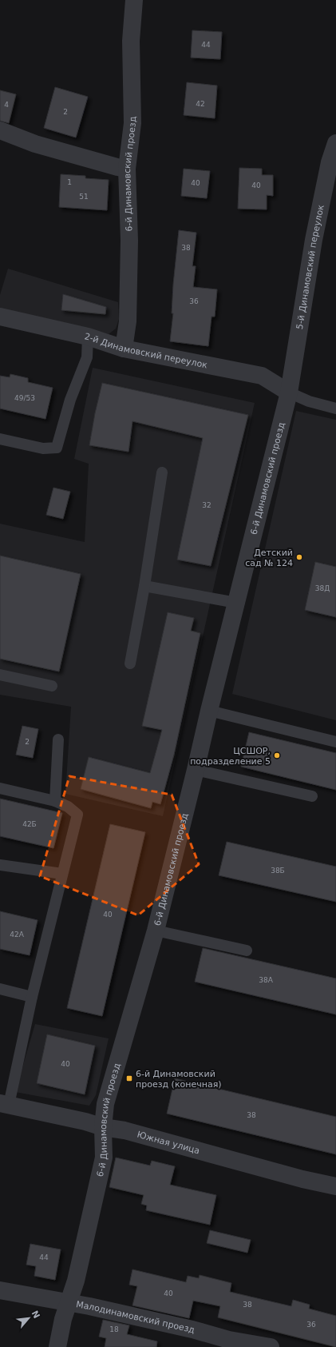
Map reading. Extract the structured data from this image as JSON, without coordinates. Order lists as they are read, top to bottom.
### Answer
{
  "streets": {
    "street": [
      "6-й Динамовский проезд",
      "5-й Динамовский переулок",
      "2-й Динамовский переулок",
      "Южная улица",
      "Малодинамовский проезд"
    ]
  },
  "crossings": [
    ["6-й Динамовский проезд", "5-й Динамовский переулок"],
    ["6-й Динамовский проезд", "2-й Динамовский переулок"],
    ["6-й Динамовский проезд", "Южная улица"],
    ["6-й Динамовский проезд", "Малодинамовский проезд"],
    ["5-й Динамовский переулок", "2-й Динамовский переулок"]
  ],
  "places": {
    "other": ["Детский сад № 124", "ЦСШОР, подразделение 5"],
    "transit": ["6-й Динамовский проезд (конечная)"]
  },
  "house_numbers": [
    "44",
    "42",
    "4",
    "2",
    "1",
    "40",
    "40",
    "51",
    "38",
    "36",
    "49/53",
    "32",
    "38Д",
    "2",
    "42Б",
    "38Б",
    "40",
    "42А",
    "38А",
    "40",
    "38",
    "44",
    "40",
    "38",
    "36",
    "18"
  ],
  "north": "top right"
}
